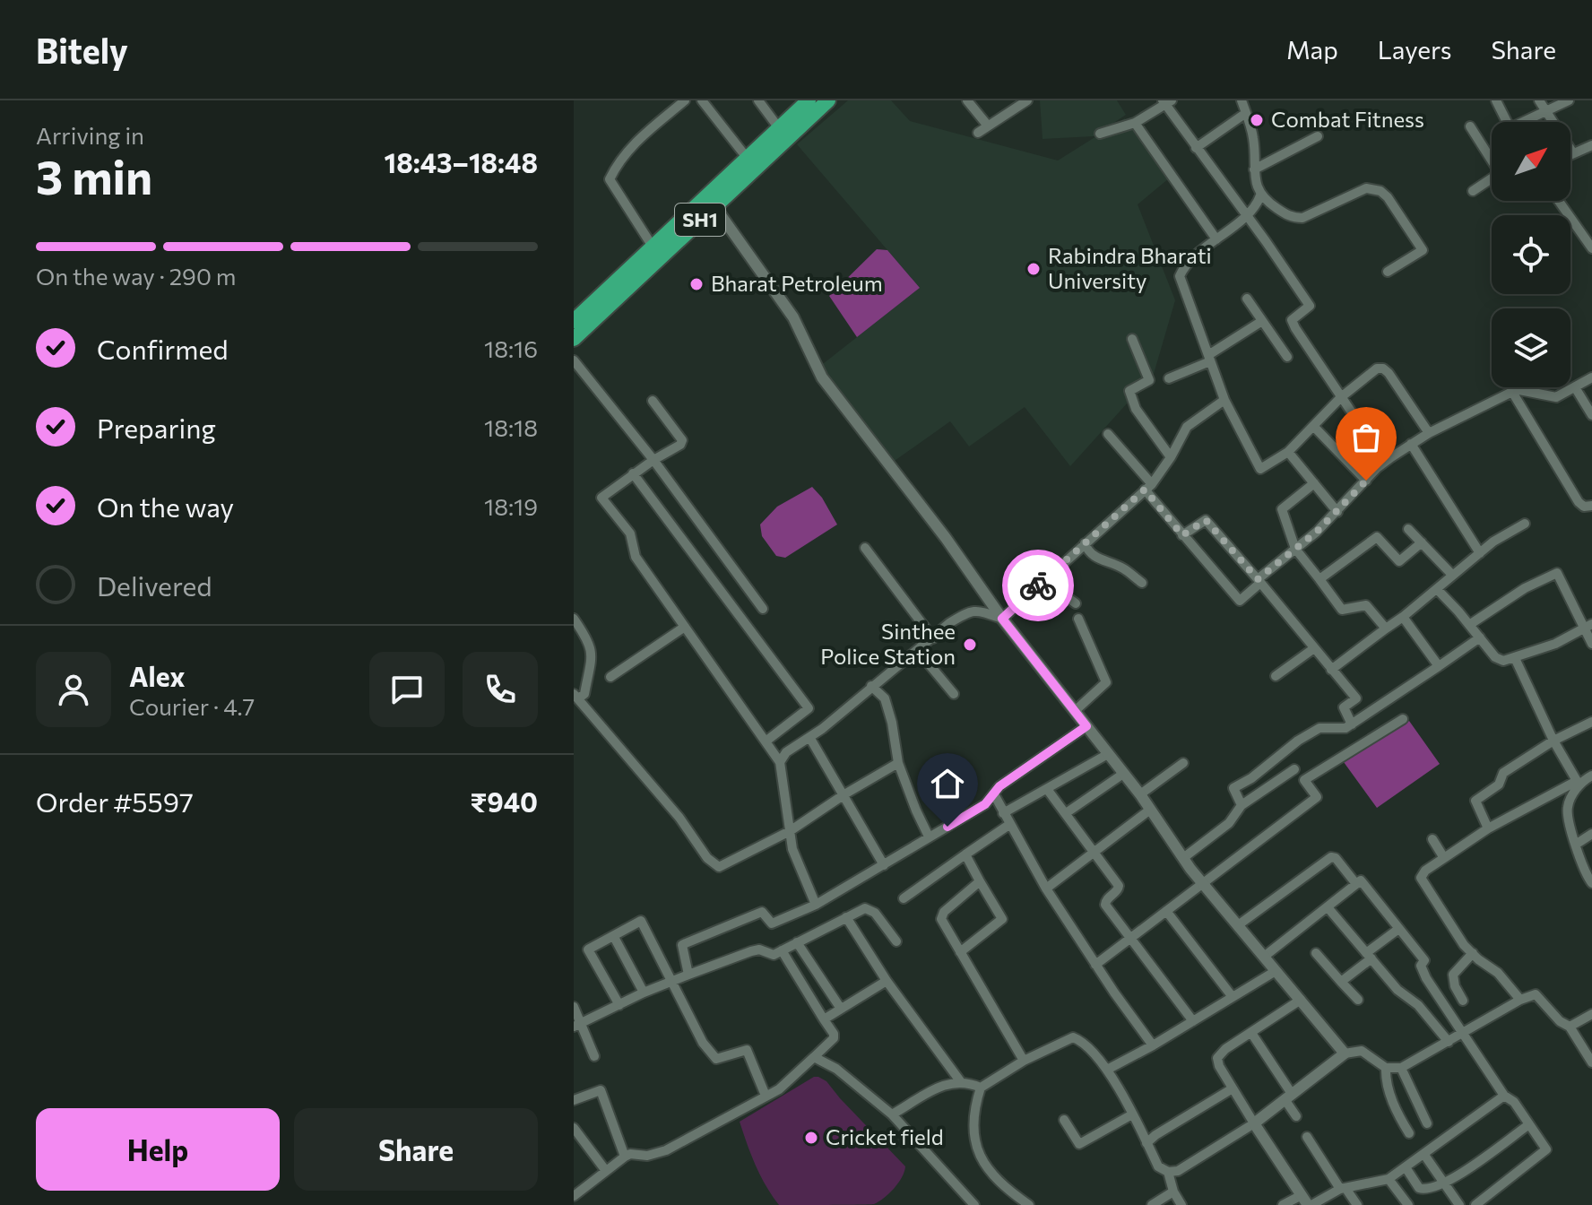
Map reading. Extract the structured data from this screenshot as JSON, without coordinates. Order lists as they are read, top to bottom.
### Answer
{
  "streets": {
    "main road": ["SH1"]
  },
  "places": [
    "Combat Fitness",
    "Rabindra Bharati University",
    "Bharat Petroleum",
    "Sinthee Police Station",
    "Cricket field"
  ],
  "north": "top right",
  "page": {
    "header": "Bitely",
    "nav": ["Map", "Layers", "Share"],
    "heading": ["3 min", "Arriving in", "18:43–18:48"],
    "panel": [
      "Alex",
      "Courier · 4.7",
      "Order #5597",
      "₹940"
    ],
    "bar": "On the way · 290 m",
    "list": [
      ["Confirmed", "18:16"],
      ["Preparing", "18:18"],
      ["On the way", "18:19"],
      "Delivered"
    ],
    "buttons": ["Help", "Share"]
  }
}
